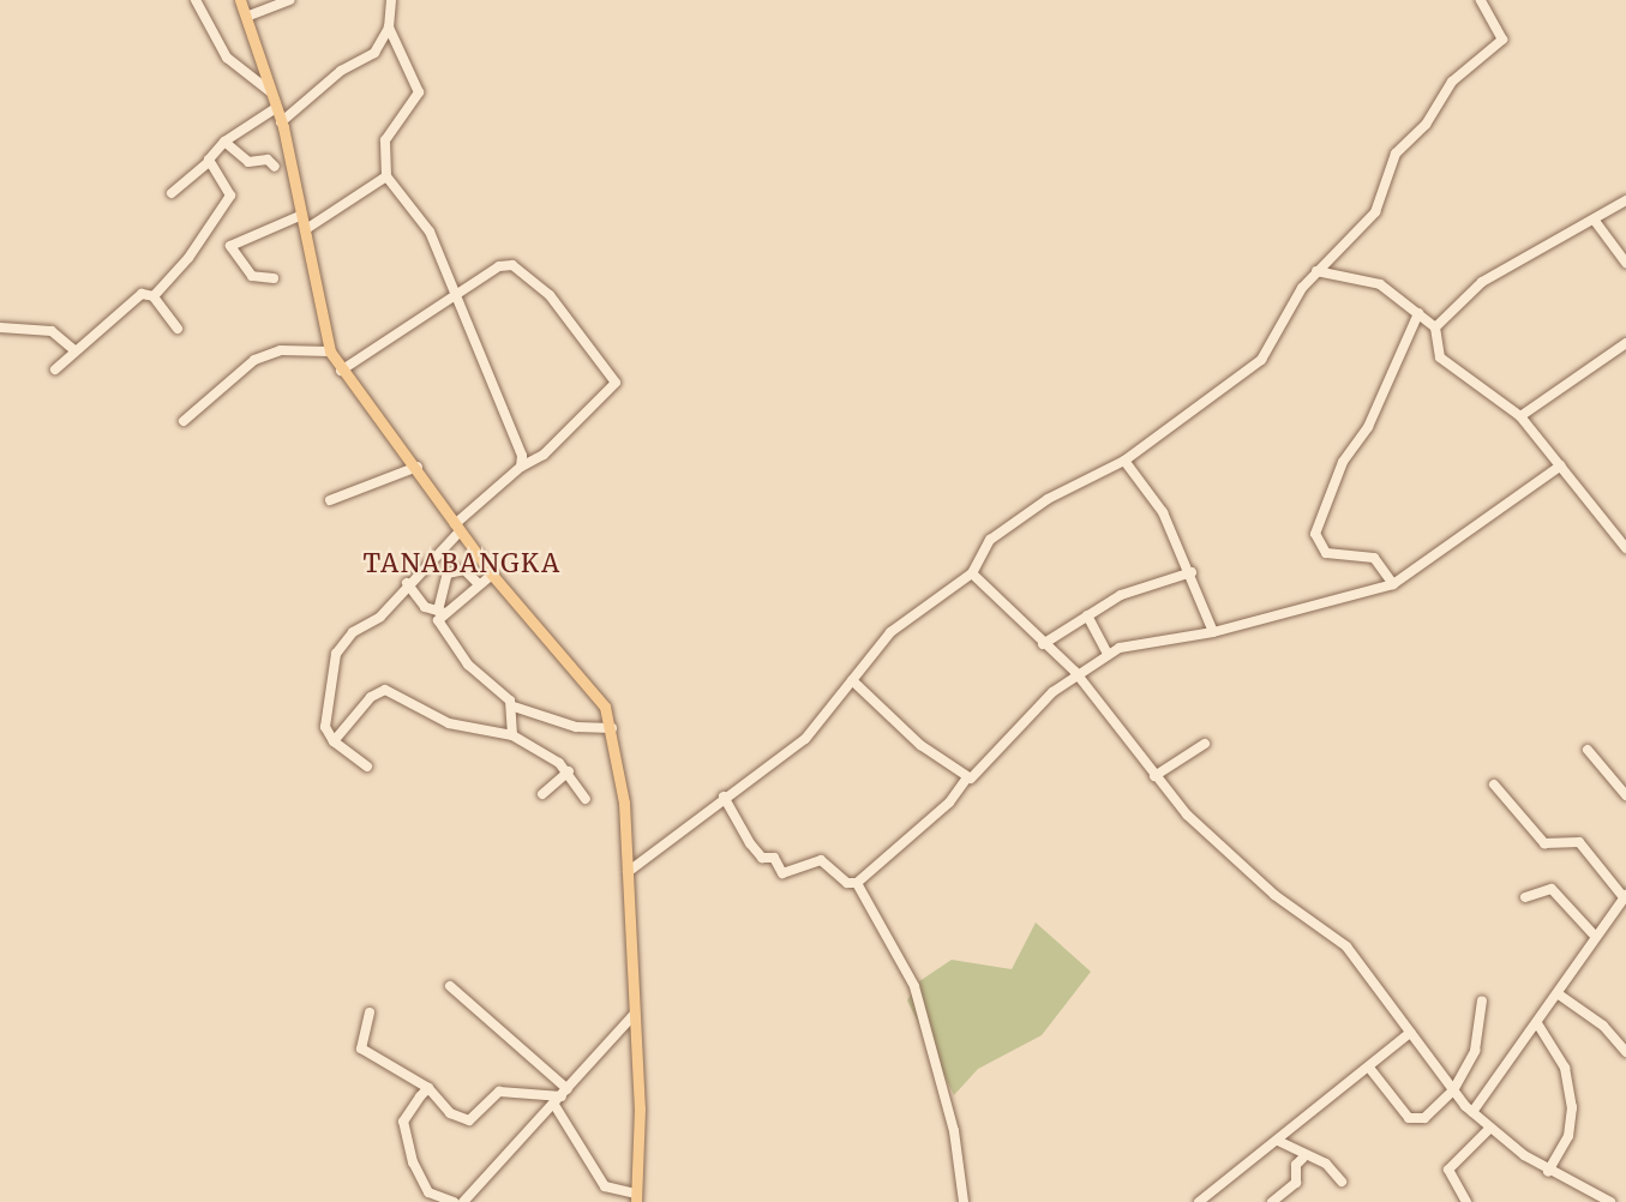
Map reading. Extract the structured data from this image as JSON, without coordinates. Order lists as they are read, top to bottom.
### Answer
{
  "districts": ["TANABANGKA"]
}
